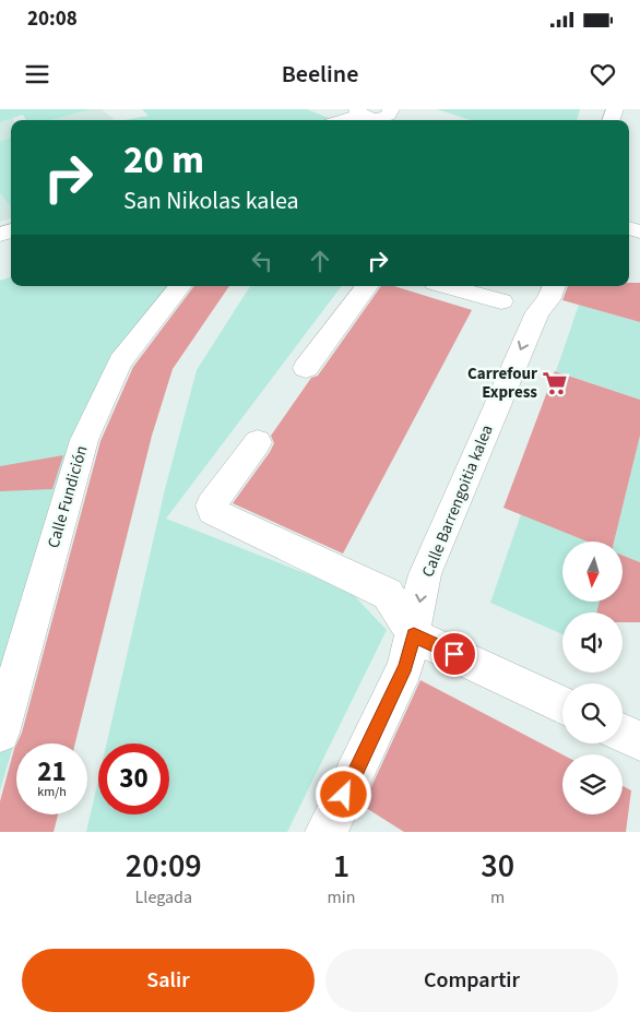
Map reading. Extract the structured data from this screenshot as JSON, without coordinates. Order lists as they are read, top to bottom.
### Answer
{
  "streets": {
    "street": ["Calle Fundición", "Calle Barrengoitia kalea"]
  },
  "one_way": ["Calle Barrengoitia kalea"],
  "places": {
    "supermarket": ["Carrefour Express"]
  },
  "north": "bottom",
  "page": {
    "status": "20:08",
    "header": "Beeline",
    "turn": ["20 m", "San Nikolas kalea"],
    "speed": "21 km/h",
    "limit": "30",
    "eta": [
      "20:09",
      "Llegada",
      "1",
      "min",
      "30",
      "m"
    ],
    "buttons": ["Salir", "Compartir"]
  }
}
